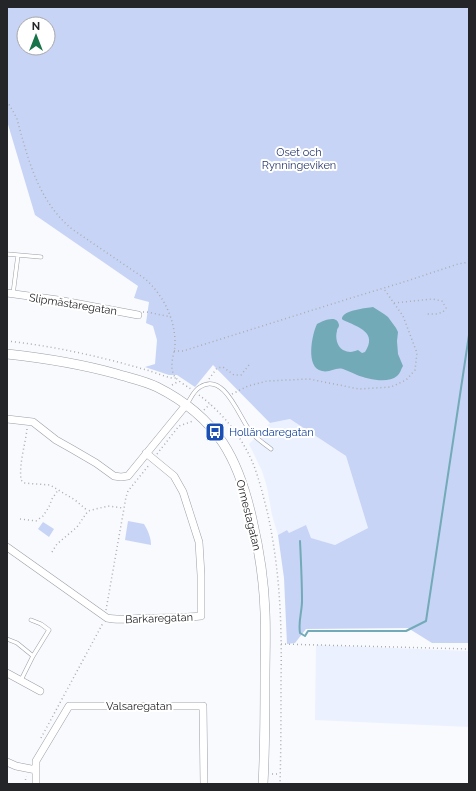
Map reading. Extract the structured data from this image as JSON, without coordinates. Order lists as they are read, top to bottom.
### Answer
{
  "streets": {
    "street": [
      "Slipmästaregatan",
      "Ormestagatan",
      "Barkaregatan",
      "Valsaregatan"
    ]
  },
  "parks": ["Oset och Rynningeviken"],
  "places": {
    "bus stop": ["Holländaregatan"]
  },
  "north": "top"
}
